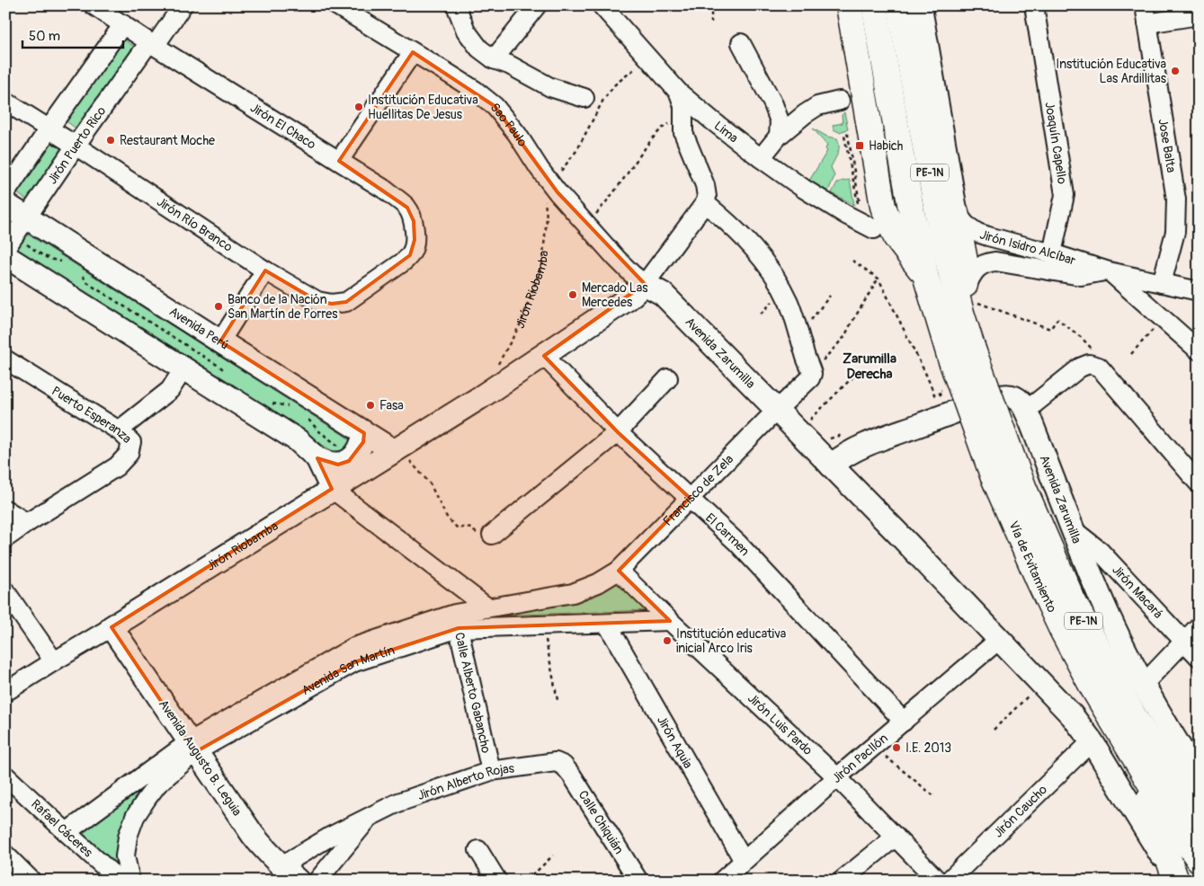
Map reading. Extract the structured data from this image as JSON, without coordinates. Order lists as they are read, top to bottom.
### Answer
{
  "streets": {
    "highway": ["PE-1N", "Vía de Evitamiento"],
    "main road": [
      "Jirón Riobamba",
      "Avenida Perú",
      "Avenida Zarumilla",
      "Avenida Augusto B. Leguia"
    ],
    "street": [
      "Sao Paulo",
      "Jirón El Chaco",
      "Lima",
      "Joaquín Capello",
      "Jirón Puerto Rico",
      "Jose Balta",
      "Jirón Río Branco",
      "Jirón Isidro Alcíbar",
      "Puerto Esperanza",
      "Francisco de Zela",
      "El Carmen",
      "Jirón Macará",
      "Avenida San Martín",
      "Calle Alberto Gabancho",
      "Jirón Luis Pardo",
      "Jirón Aquia",
      "Jirón Pacllón",
      "Jirón Alberto Rojas",
      "Jirón Caucho",
      "Calle Chiquián",
      "Rafael Cáceres"
    ]
  },
  "crossings": [
    ["Sao Paulo", "Jirón Riobamba"],
    ["Sao Paulo", "Avenida Zarumilla"],
    ["Jirón El Chaco", "Jirón Puerto Rico"],
    ["Jirón El Chaco", "Jirón Río Branco"],
    ["Joaquín Capello", "Jirón Isidro Alcíbar"],
    ["Jirón Puerto Rico", "Jirón Río Branco"],
    ["Jirón Puerto Rico", "Avenida Perú"],
    ["Jose Balta", "Jirón Isidro Alcíbar"],
    ["PE-1N", "Jirón Isidro Alcíbar"],
    ["PE-1N", "Vía de Evitamiento"],
    ["Jirón Isidro Alcíbar", "Vía de Evitamiento"],
    ["Jirón Riobamba", "Avenida Perú"],
    ["Jirón Riobamba", "Avenida Zarumilla"],
    ["Jirón Riobamba", "El Carmen"],
    ["Jirón Riobamba", "Avenida Augusto B. Leguia"],
    ["Avenida Zarumilla", "Francisco de Zela"],
    ["Avenida Zarumilla", "Jirón Macará"],
    ["Avenida Zarumilla", "Jirón Pacllón"],
    ["Avenida Zarumilla", "Jirón Caucho"],
    ["Francisco de Zela", "El Carmen"],
    ["Francisco de Zela", "Avenida San Martín"],
    ["Francisco de Zela", "Jirón Luis Pardo"],
    ["El Carmen", "Jirón Pacllón"],
    ["Avenida San Martín", "Calle Alberto Gabancho"],
    ["Avenida San Martín", "Jirón Luis Pardo"],
    ["Avenida San Martín", "Jirón Aquia"],
    ["Avenida San Martín", "Avenida Augusto B. Leguia"],
    ["Avenida San Martín", "Rafael Cáceres"],
    ["Calle Alberto Gabancho", "Jirón Alberto Rojas"],
    ["Jirón Luis Pardo", "Jirón Pacllón"],
    ["Jirón Luis Pardo", "Jirón Caucho"],
    ["Jirón Aquia", "Jirón Pacllón"],
    ["Avenida Augusto B. Leguia", "Jirón Alberto Rojas"],
    ["Jirón Alberto Rojas", "Calle Chiquián"]
  ],
  "districts": ["Zarumilla Derecha"],
  "places": {
    "other": [
      "Institución Educativa Las Ardillitas",
      "Institución Educativa Huellitas De Jesus",
      "Restaurant Moche",
      "Mercado Las Mercedes",
      "Banco de la Nación San Martín de Porres",
      "Fasa",
      "Institución educativa inicial Arco Iris",
      "I.E. 2013"
    ],
    "transit": ["Habich"]
  },
  "scale_bar": "50 m"
}
